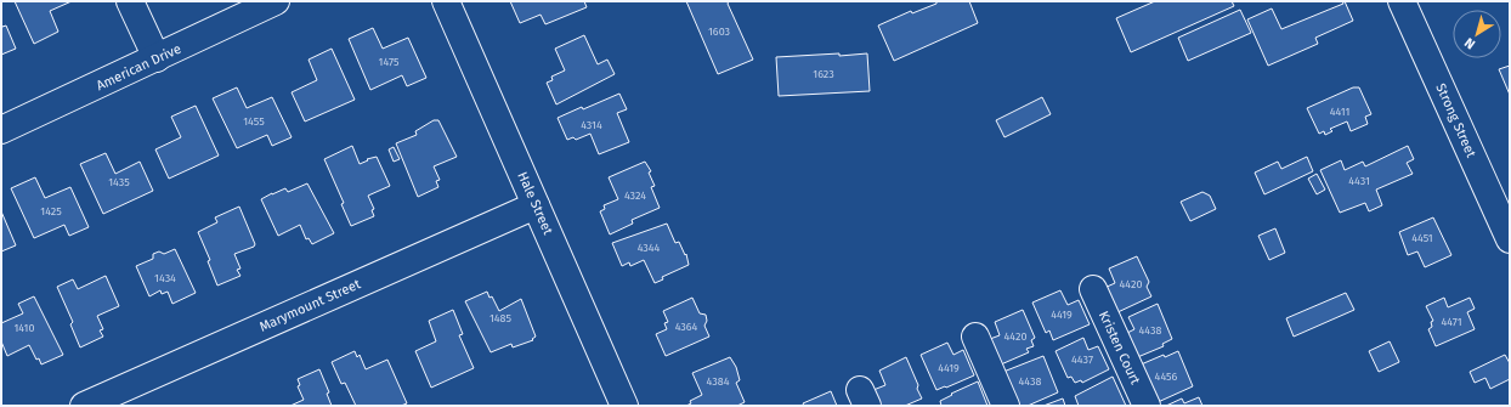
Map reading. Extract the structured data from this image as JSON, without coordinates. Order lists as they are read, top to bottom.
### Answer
{
  "streets": {
    "street": [
      "American Drive",
      "Strong Street",
      "Hale Street",
      "Marymount Street",
      "Kristen Court"
    ]
  },
  "crossings": [
    ["Hale Street", "Marymount Street"]
  ],
  "house_numbers": [
    "1603",
    "1475",
    "1623",
    "4411",
    "1455",
    "4314",
    "4431",
    "1435",
    "4324",
    "1425",
    "4451",
    "4344",
    "1434",
    "4420",
    "4419",
    "1485",
    "4471",
    "4364",
    "1410",
    "4438",
    "4420",
    "4437",
    "4419",
    "4456",
    "4384",
    "4438"
  ],
  "north": "bottom left"
}
